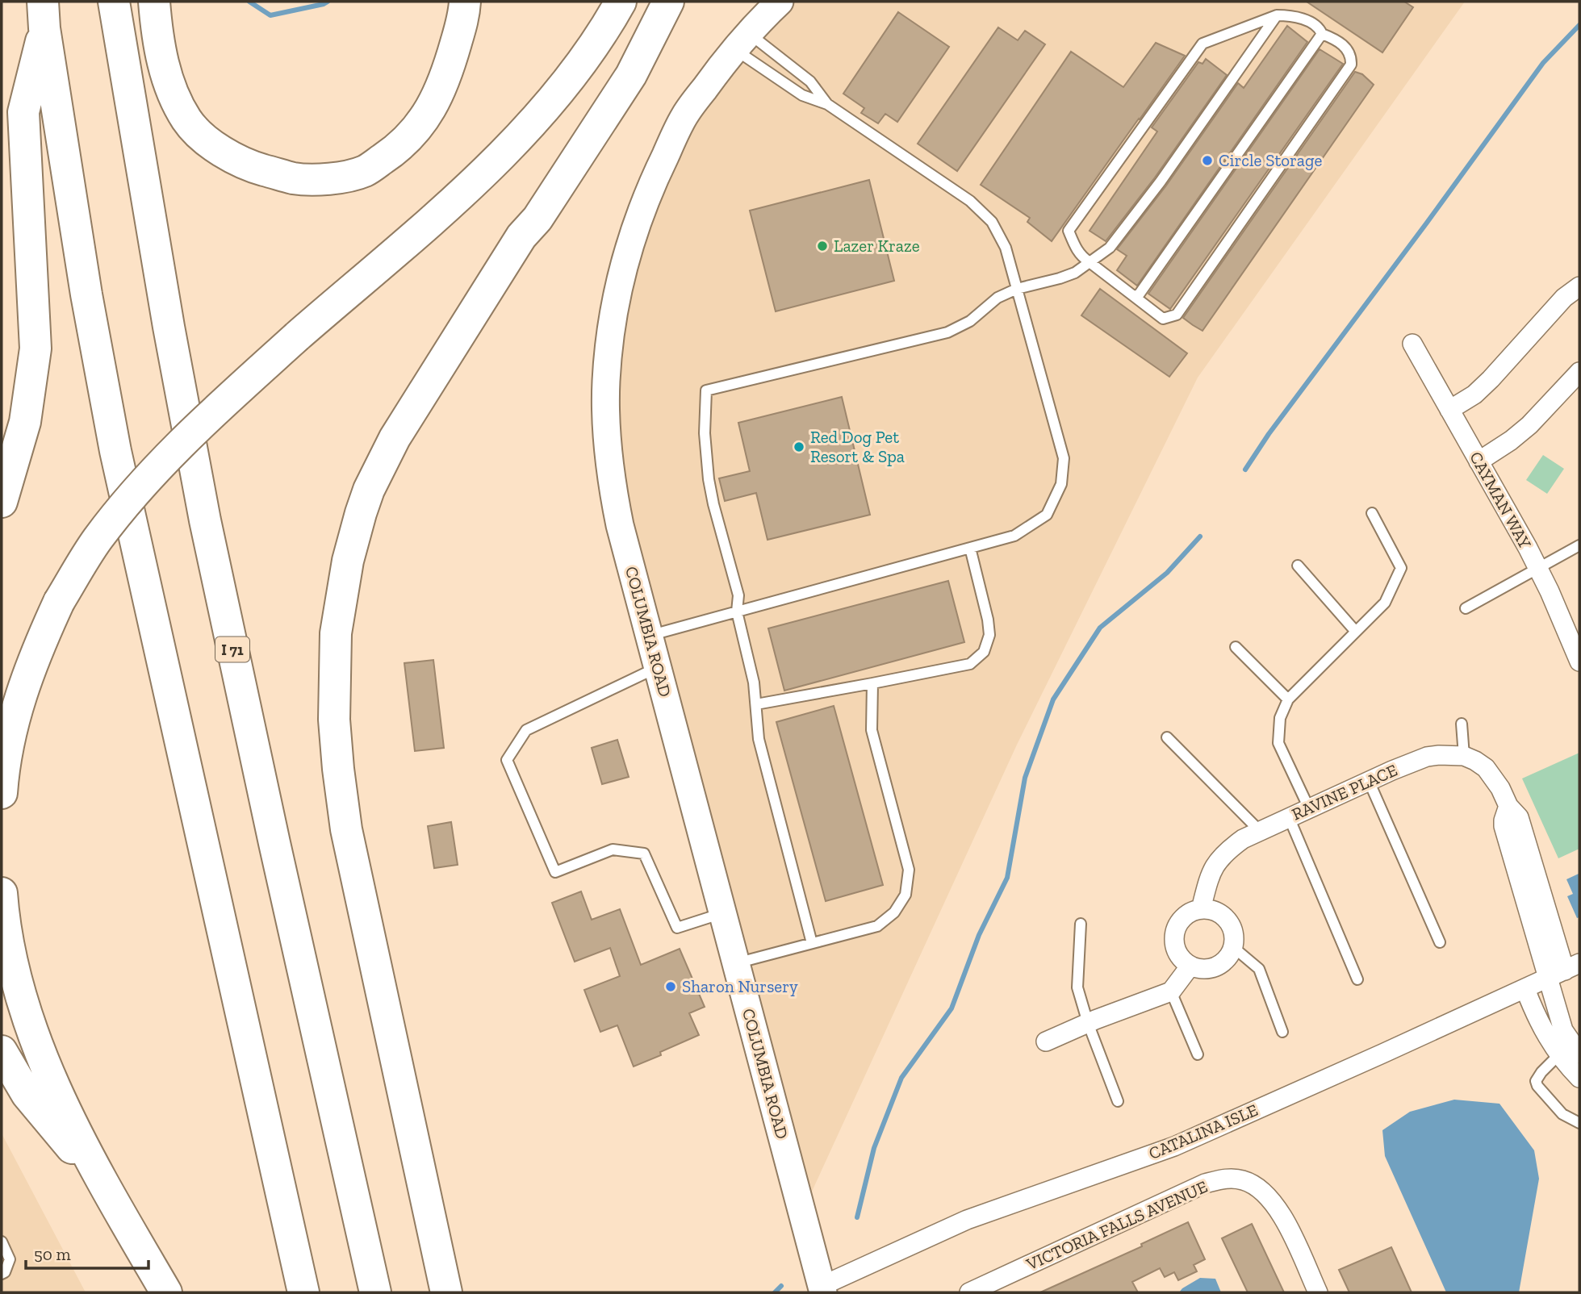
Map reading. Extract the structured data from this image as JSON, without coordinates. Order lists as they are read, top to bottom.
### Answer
{
  "streets": {
    "highway": ["I 71"],
    "street": [
      "CAYMAN WAY",
      "COLUMBIA ROAD",
      "RAVINE PLACE",
      "CATALINA ISLE",
      "VICTORIA FALLS AVENUE"
    ]
  },
  "crossings": [
    ["COLUMBIA ROAD", "CATALINA ISLE"]
  ],
  "places": [
    "Circle Storage",
    "Lazer Kraze",
    "Red Dog Pet Resort & Spa",
    "Sharon Nursery"
  ],
  "scale_bar": "50 m"
}
